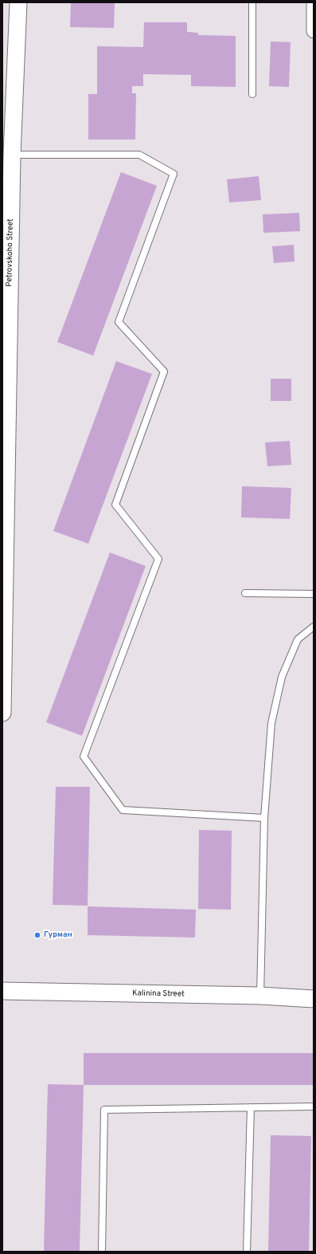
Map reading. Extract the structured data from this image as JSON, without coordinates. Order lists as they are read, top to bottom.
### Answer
{
  "streets": {
    "street": ["Petrovskoho Street", "Kalinina Street"]
  },
  "places": ["Гурман"]
}
